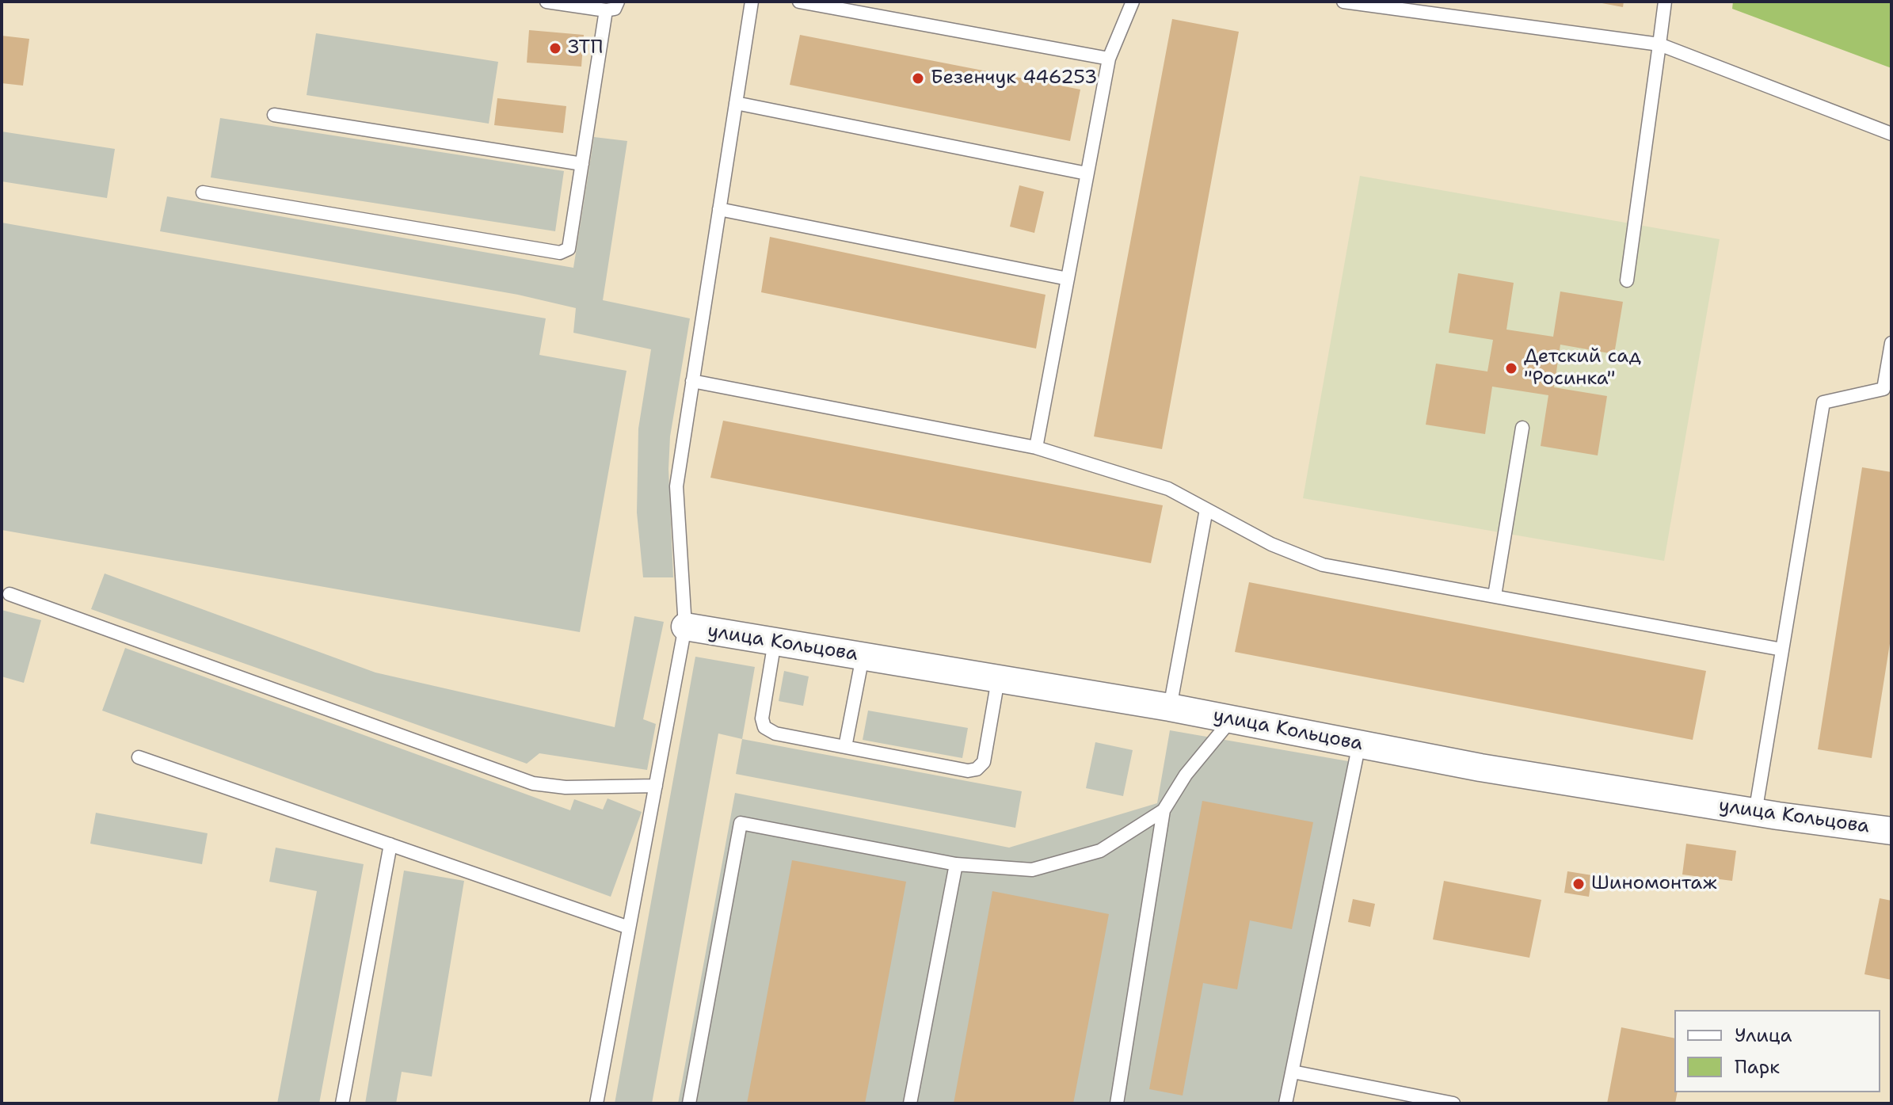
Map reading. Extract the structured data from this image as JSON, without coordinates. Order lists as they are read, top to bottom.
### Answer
{
  "streets": {
    "street": ["улица Кольцова"]
  },
  "places": [
    "ЗТП",
    "Безенчук 446253",
    "Детский сад \"Росинка\"",
    "Шиномонтаж"
  ],
  "legend": ["Улица", "Парк"]
}
